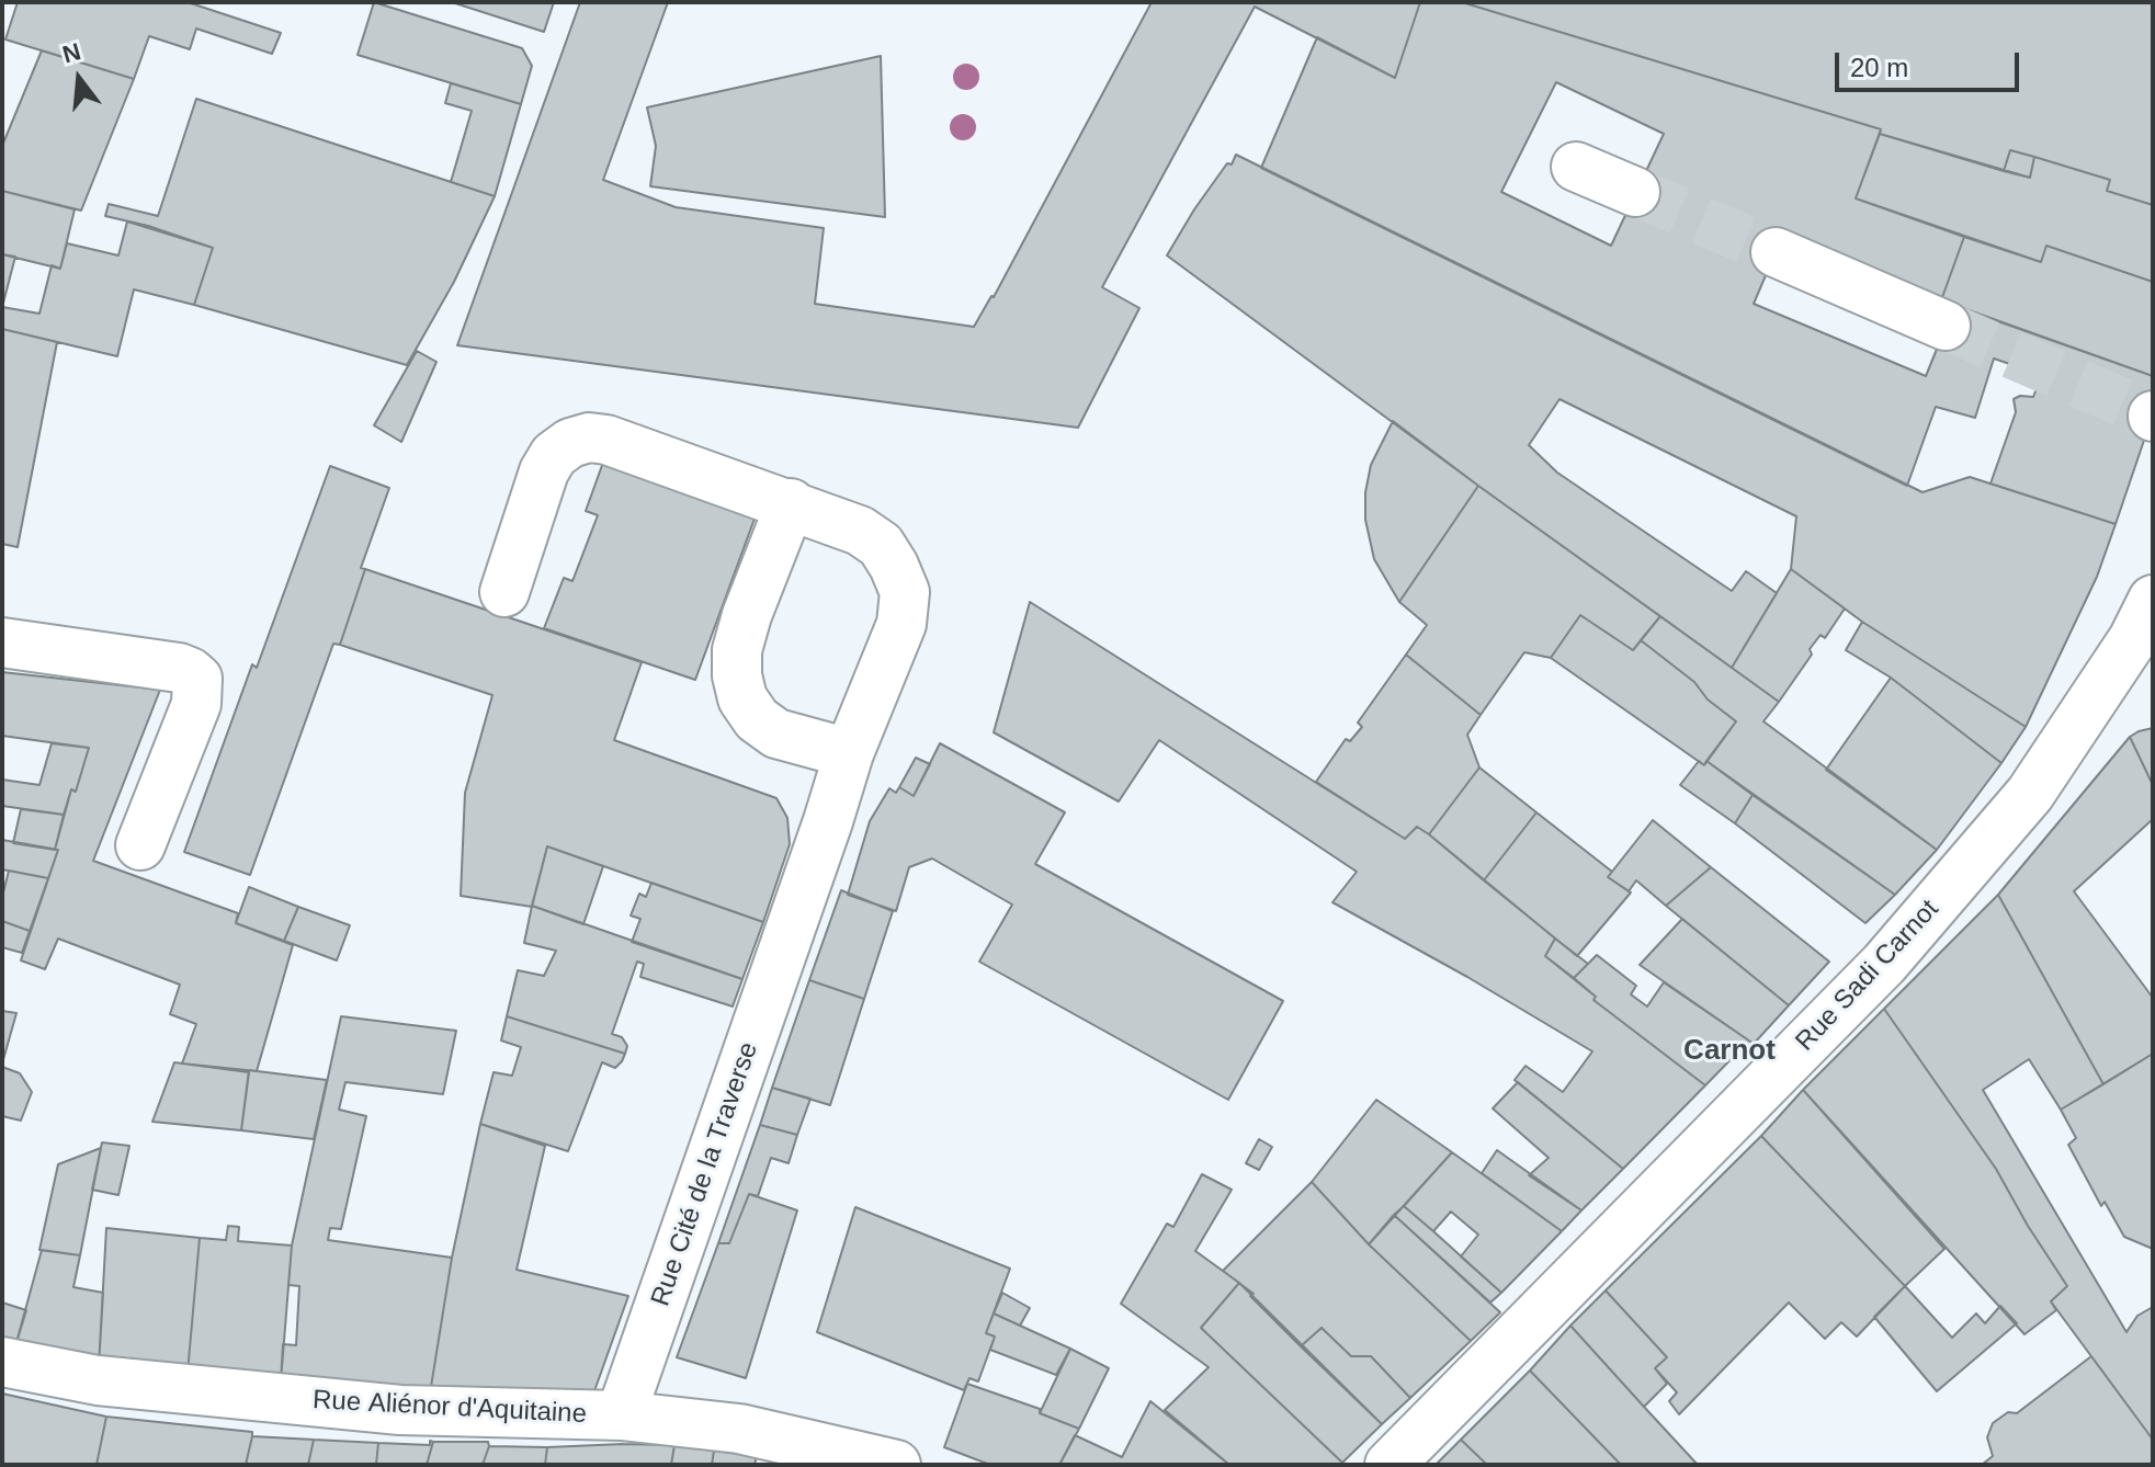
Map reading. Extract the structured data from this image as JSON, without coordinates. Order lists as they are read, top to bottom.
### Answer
{
  "streets": {
    "street": ["Rue Sadi Carnot", "Rue Cité de la Traverse", "Rue Aliénor d'Aquitaine"]
  },
  "crossings": [
    ["Rue Cité de la Traverse", "Rue Aliénor d'Aquitaine"]
  ],
  "districts": ["Carnot"],
  "scale_bar": "20 m",
  "north": "top"
}
